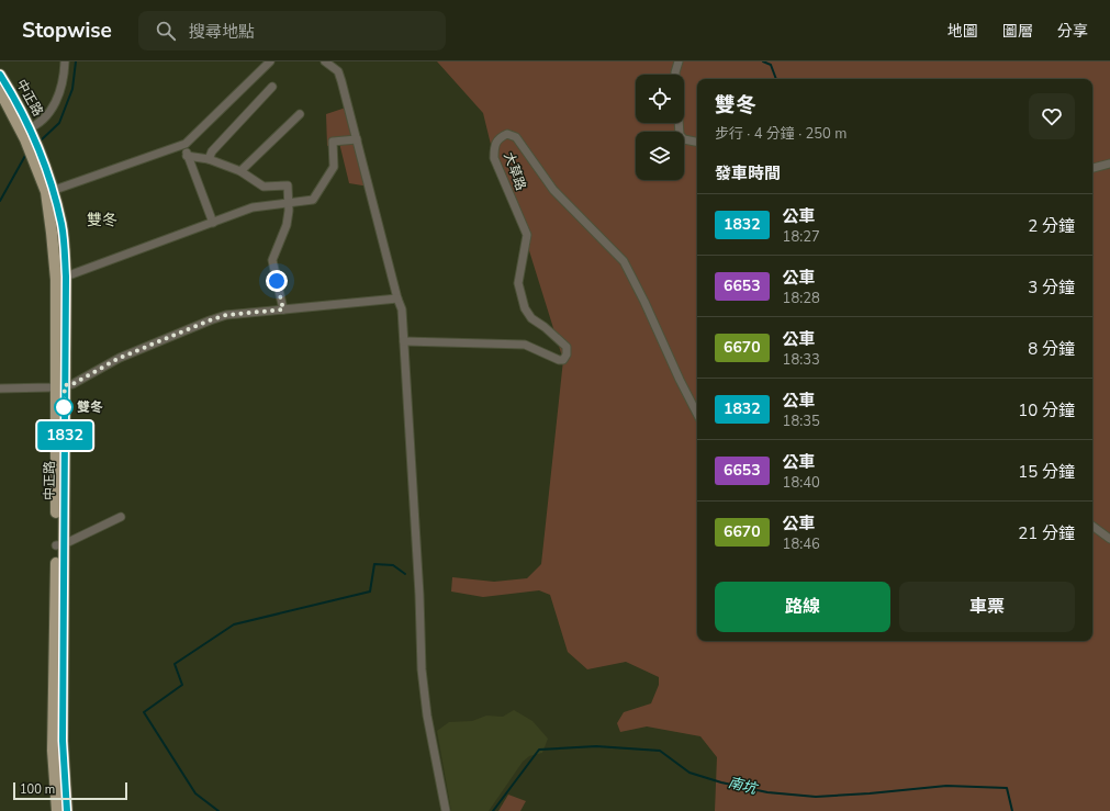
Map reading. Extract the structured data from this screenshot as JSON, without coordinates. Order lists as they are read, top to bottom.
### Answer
{
  "streets": {
    "main road": ["中正路"],
    "street": ["大草路"]
  },
  "districts": ["雙冬"],
  "water": ["南坑"],
  "places": ["雙冬"],
  "lines": ["bus line 1832"],
  "scale_bar": "100 m",
  "page": {
    "header": "Stopwise",
    "search": "搜尋地點",
    "nav": ["地圖", "圖層", "分享"],
    "on_map": "1832",
    "heading": [
      ["雙冬", "步行 · 4 分鐘 · 250 m"],
      "發車時間"
    ],
    "list": [
      {
        "mark": "1832",
        "name": "公車",
        "note": "18:27",
        "value": "2 分鐘"
      },
      {
        "mark": "6653",
        "name": "公車",
        "note": "18:28",
        "value": "3 分鐘"
      },
      {
        "mark": "6670",
        "name": "公車",
        "note": "18:33",
        "value": "8 分鐘"
      },
      {
        "mark": "1832",
        "name": "公車",
        "note": "18:35",
        "value": "10 分鐘"
      },
      {
        "mark": "6653",
        "name": "公車",
        "note": "18:40",
        "value": "15 分鐘"
      },
      {
        "mark": "6670",
        "name": "公車",
        "note": "18:46",
        "value": "21 分鐘"
      }
    ],
    "buttons": ["路線", "車票"],
    "scale": "100 m"
  }
}
